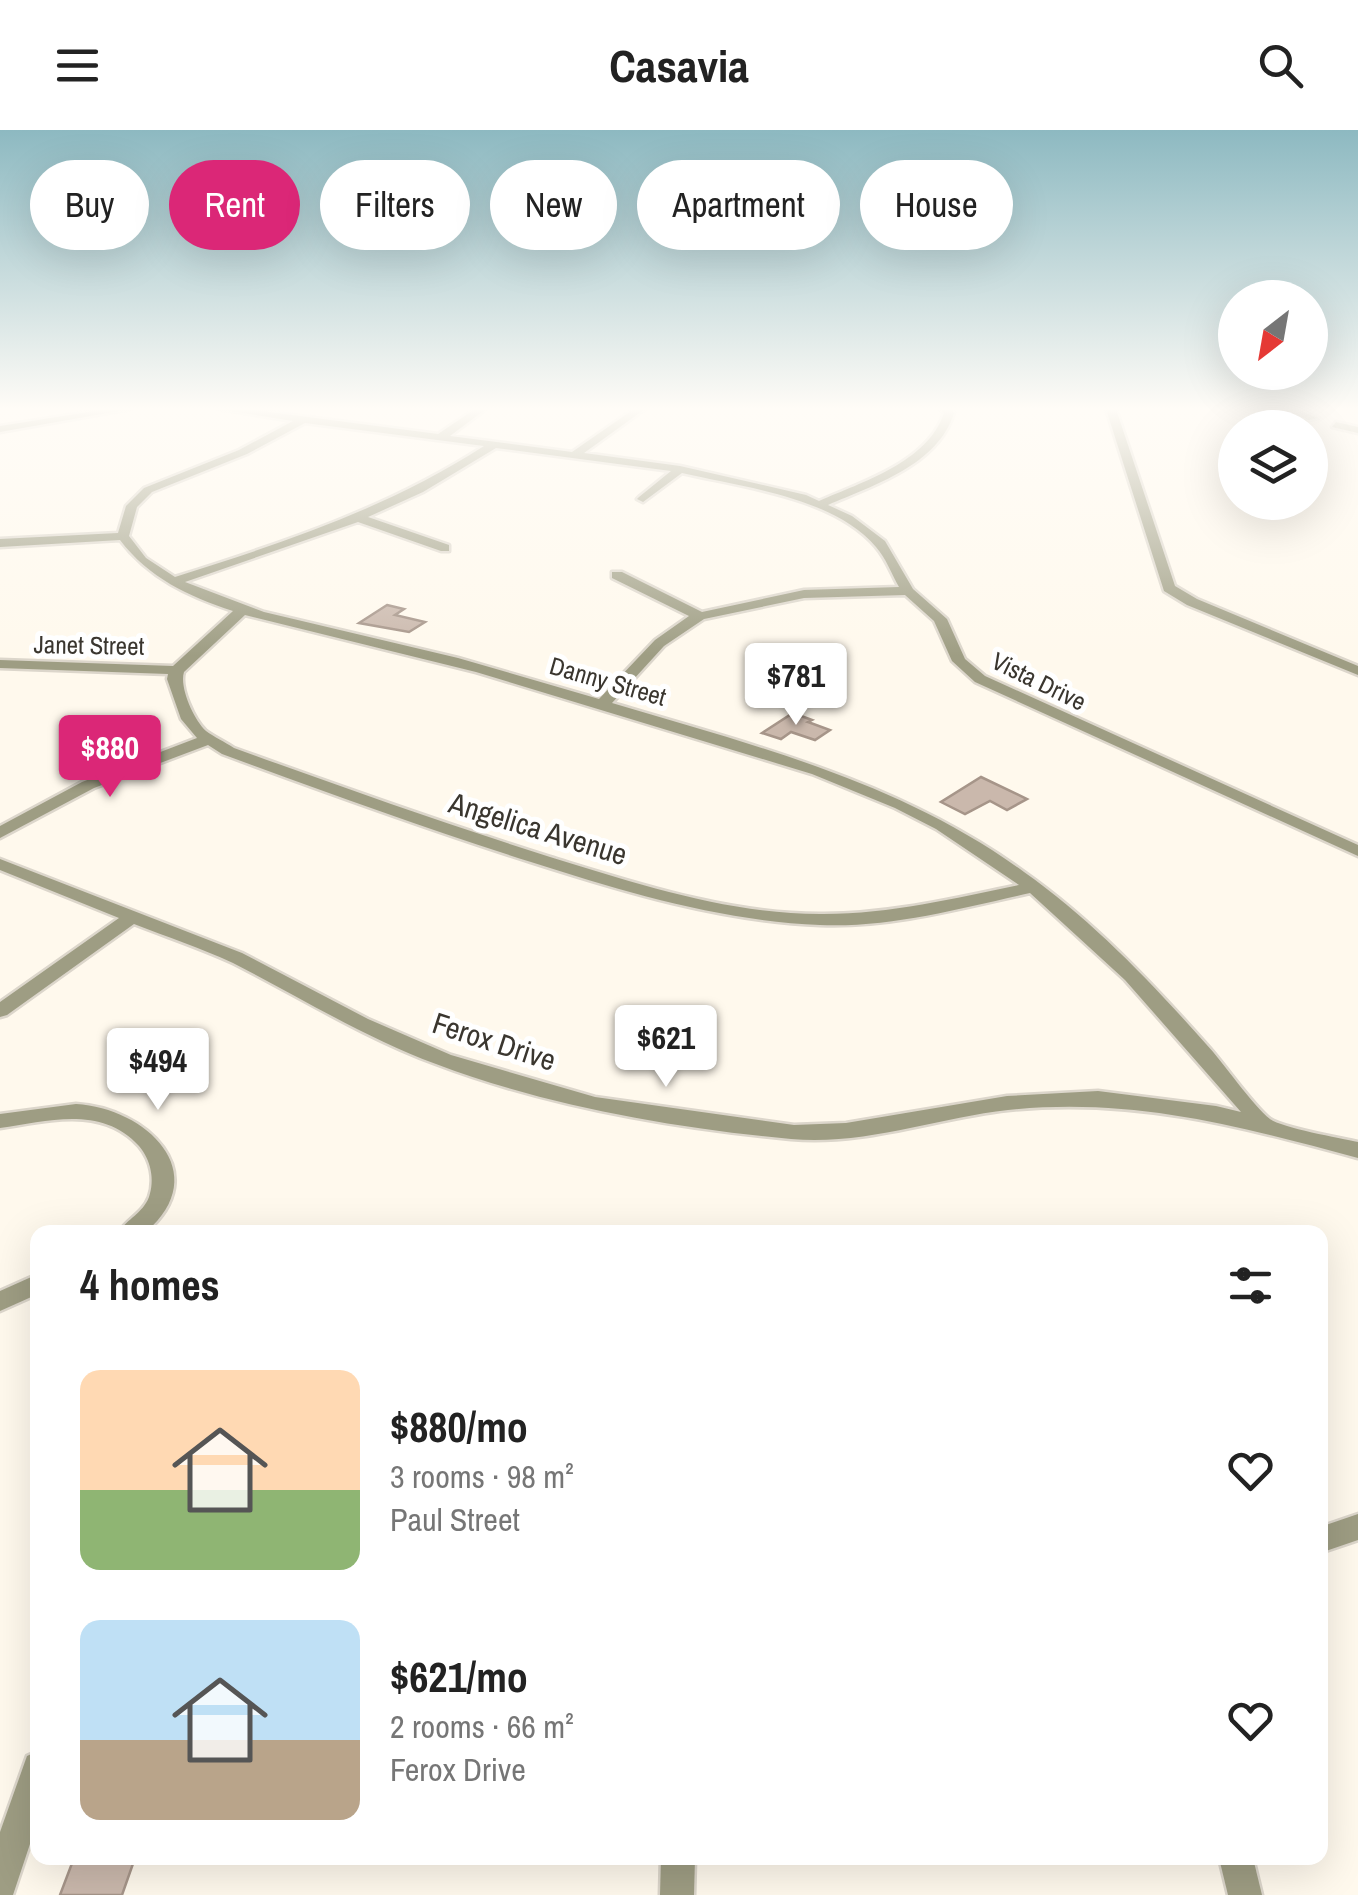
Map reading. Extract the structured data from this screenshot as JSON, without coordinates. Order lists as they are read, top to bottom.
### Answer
{
  "streets": {
    "street": [
      "Janet Street",
      "Danny Street",
      "Vista Drive",
      "Angelica Avenue",
      "Ferox Drive"
    ]
  },
  "crossings": [
    ["Danny Street", "Angelica Avenue"],
    ["Danny Street", "Ferox Drive"]
  ],
  "north": "bottom left",
  "page": {
    "header": "Casavia",
    "chip": [
      "Buy",
      "Rent",
      "Filters",
      "New",
      "Apartment",
      "House"
    ],
    "price": [
      "$781",
      "$880",
      "$621",
      "$494"
    ],
    "heading": "4 homes",
    "list": [
      {
        "name": "$880/mo",
        "note": "3 rooms · 98 m² · Paul Street"
      },
      {
        "name": "$621/mo",
        "note": "2 rooms · 66 m² · Ferox Drive"
      }
    ]
  }
}
